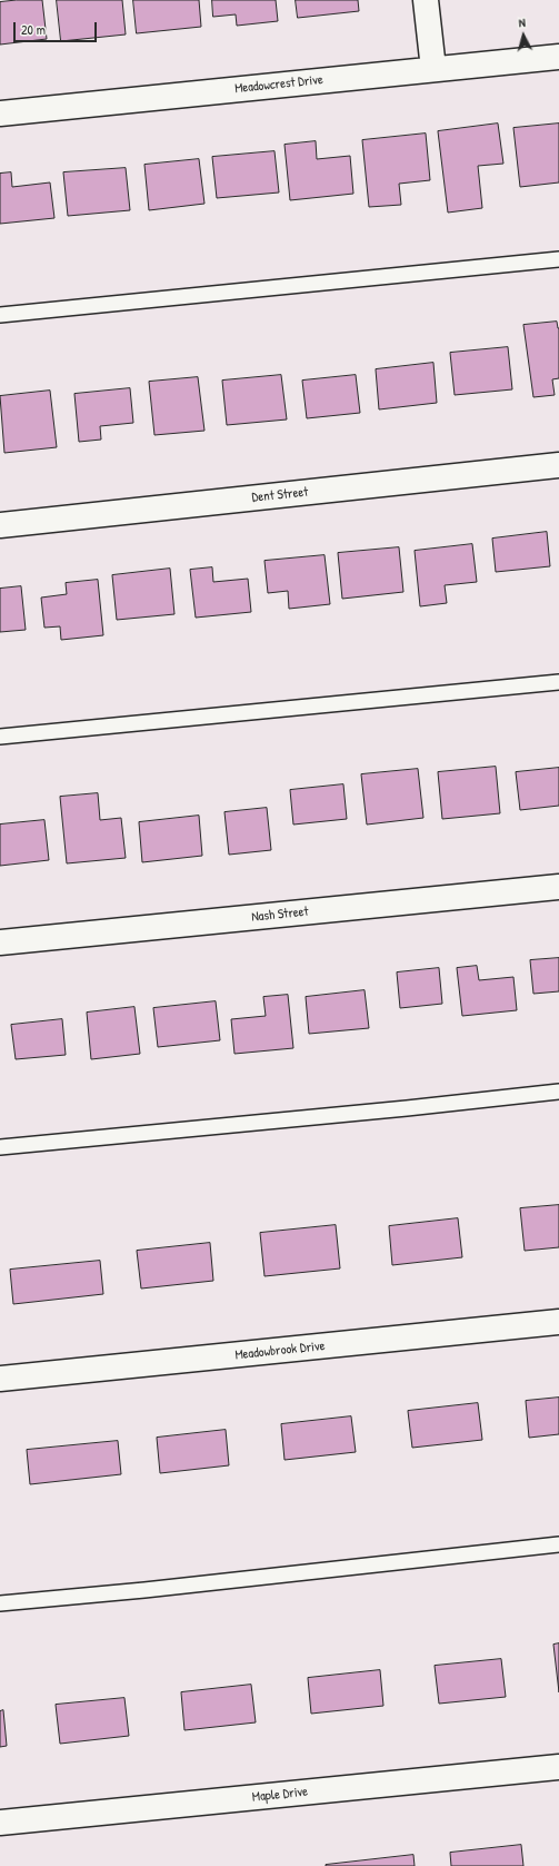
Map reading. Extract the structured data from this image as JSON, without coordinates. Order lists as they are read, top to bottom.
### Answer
{
  "streets": {
    "street": [
      "Meadowcrest Drive",
      "Dent Street",
      "Nash Street",
      "Meadowbrook Drive",
      "Maple Drive"
    ]
  },
  "scale_bar": "20 m",
  "north": "top"
}
